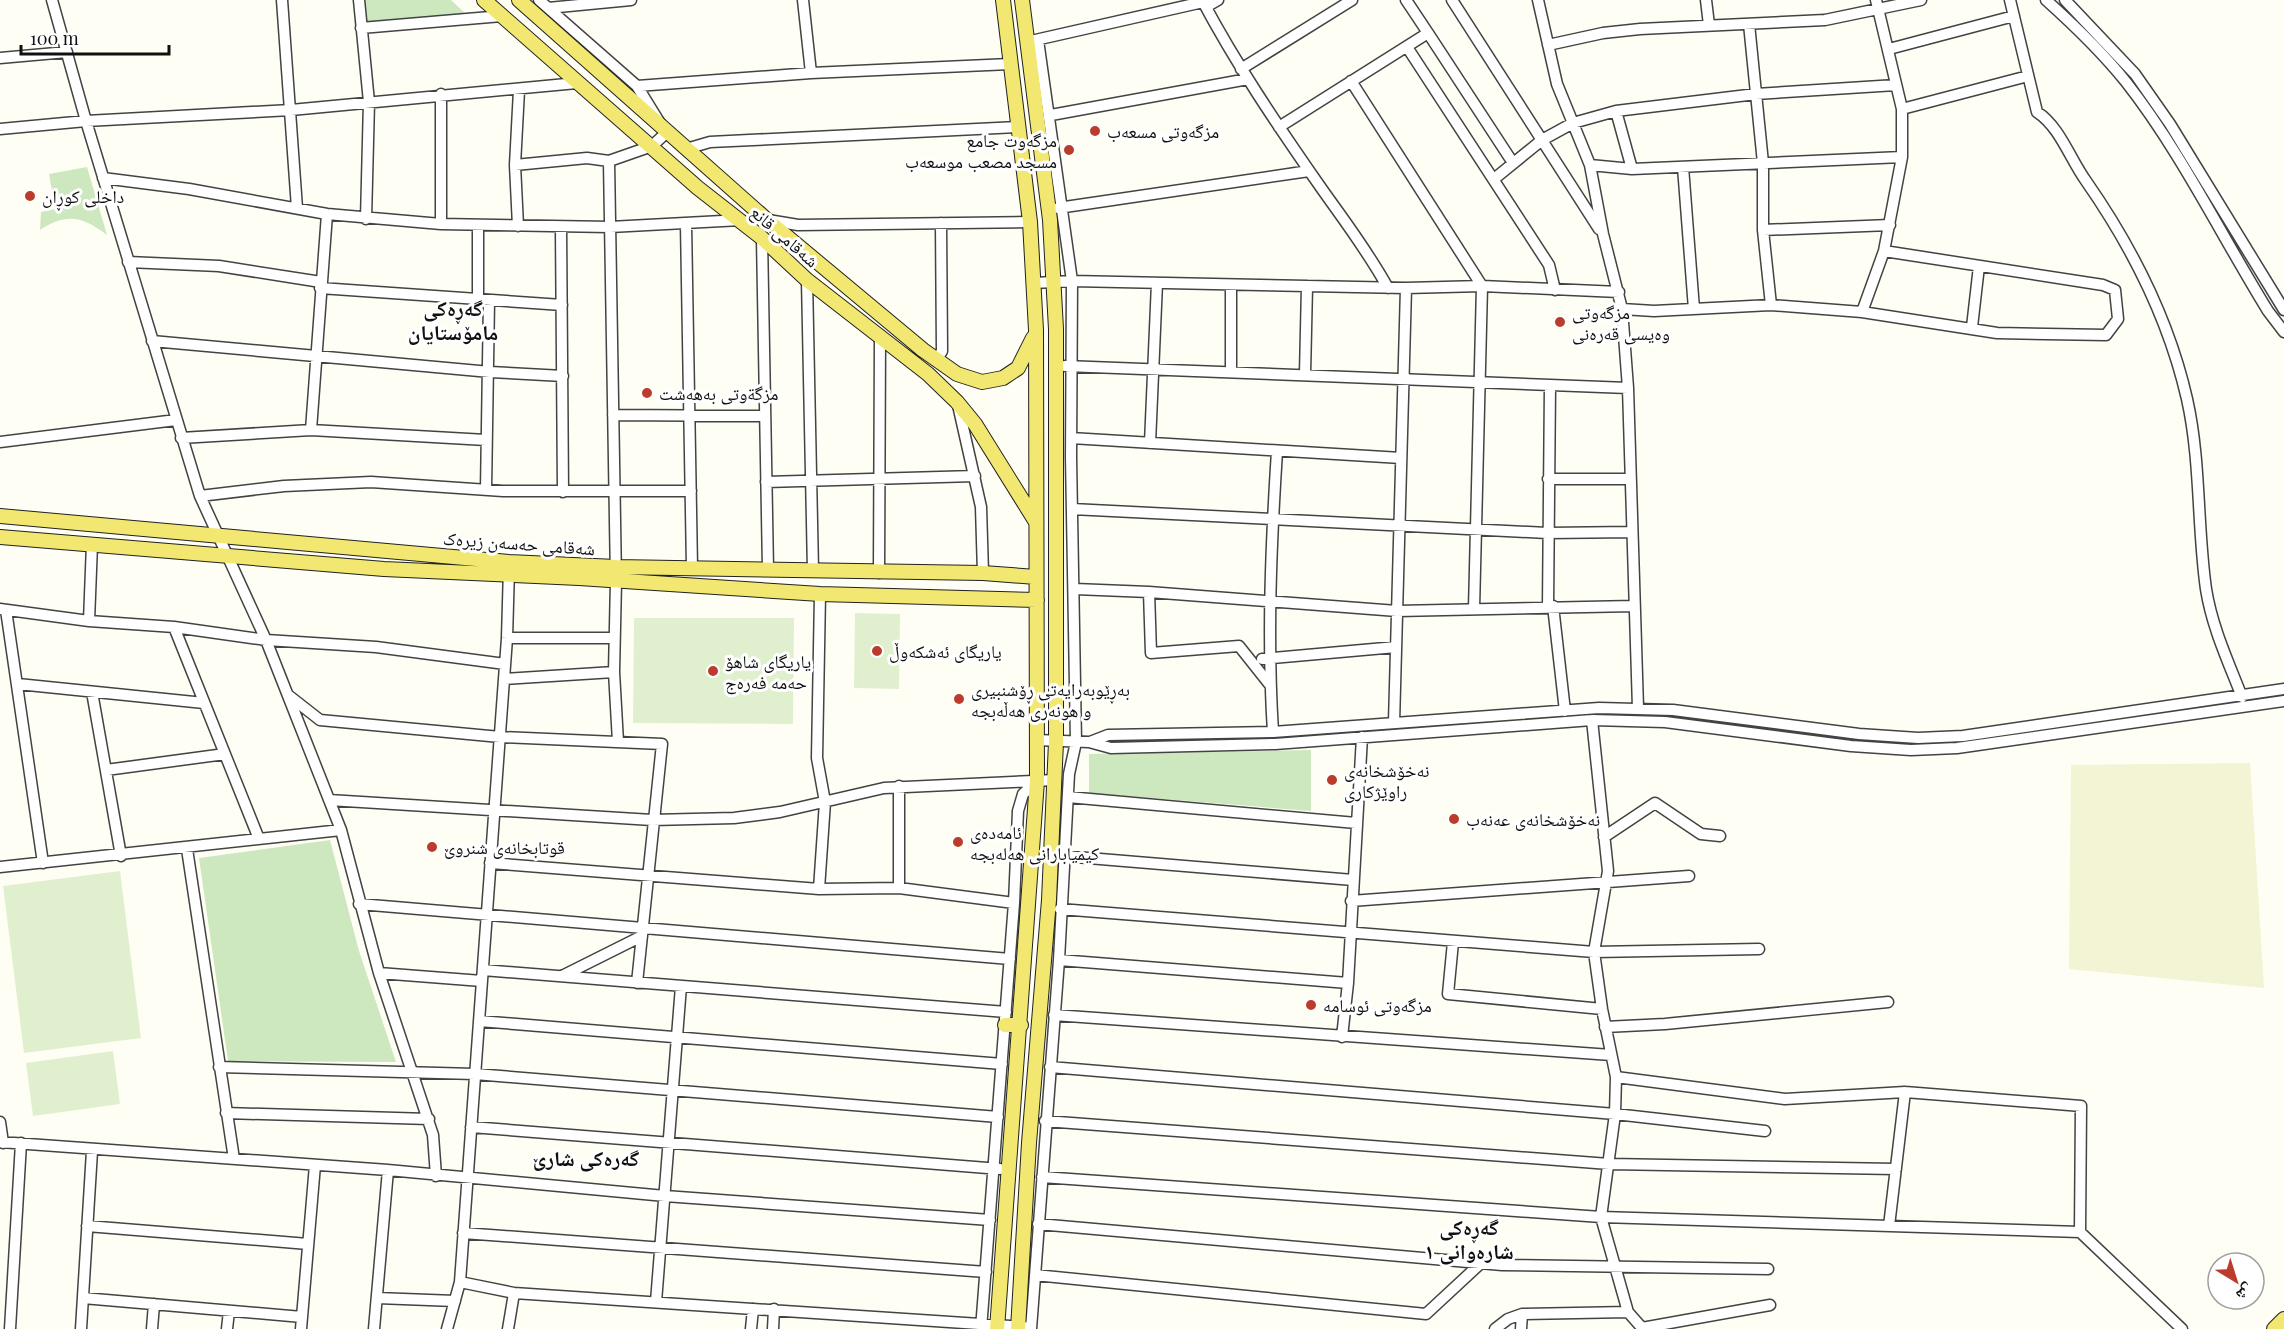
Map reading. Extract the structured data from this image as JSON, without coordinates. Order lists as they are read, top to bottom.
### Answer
{
  "streets": {
    "main road": ["شەقامی قانع", "شەقامی حەسەن زیرەک"]
  },
  "districts": ["گەڕەکی مامۆستایان", "گەرەکی شارێ", "گەڕەکی شارەوانی ١"],
  "places": [
    "مزگەوتی مسعەب",
    "مزگەوت جامع مسجد مصعب موسعەب",
    "داخلی کوڕان",
    "مزگەوتی وەیسی قەرەنی",
    "مزگةوتى بەھەشت",
    "یاریگای ئەشکەوڵ",
    "یاریگای شاهۆ حەمە فەرەج",
    "بەڕێوبەرایەتی ڕۆشنبیری و هونەری هەڵەبجە",
    "نەخۆشخانەی راوێژکاری",
    "نەخۆشخانەی عەنەب",
    "ئامەدەی کیمیابارانی هەلەبجە",
    "قوتابخانەی شنروێ",
    "مزگەوتی ئوسامە"
  ],
  "scale_bar": "100 m",
  "north": "bottom right"
}
